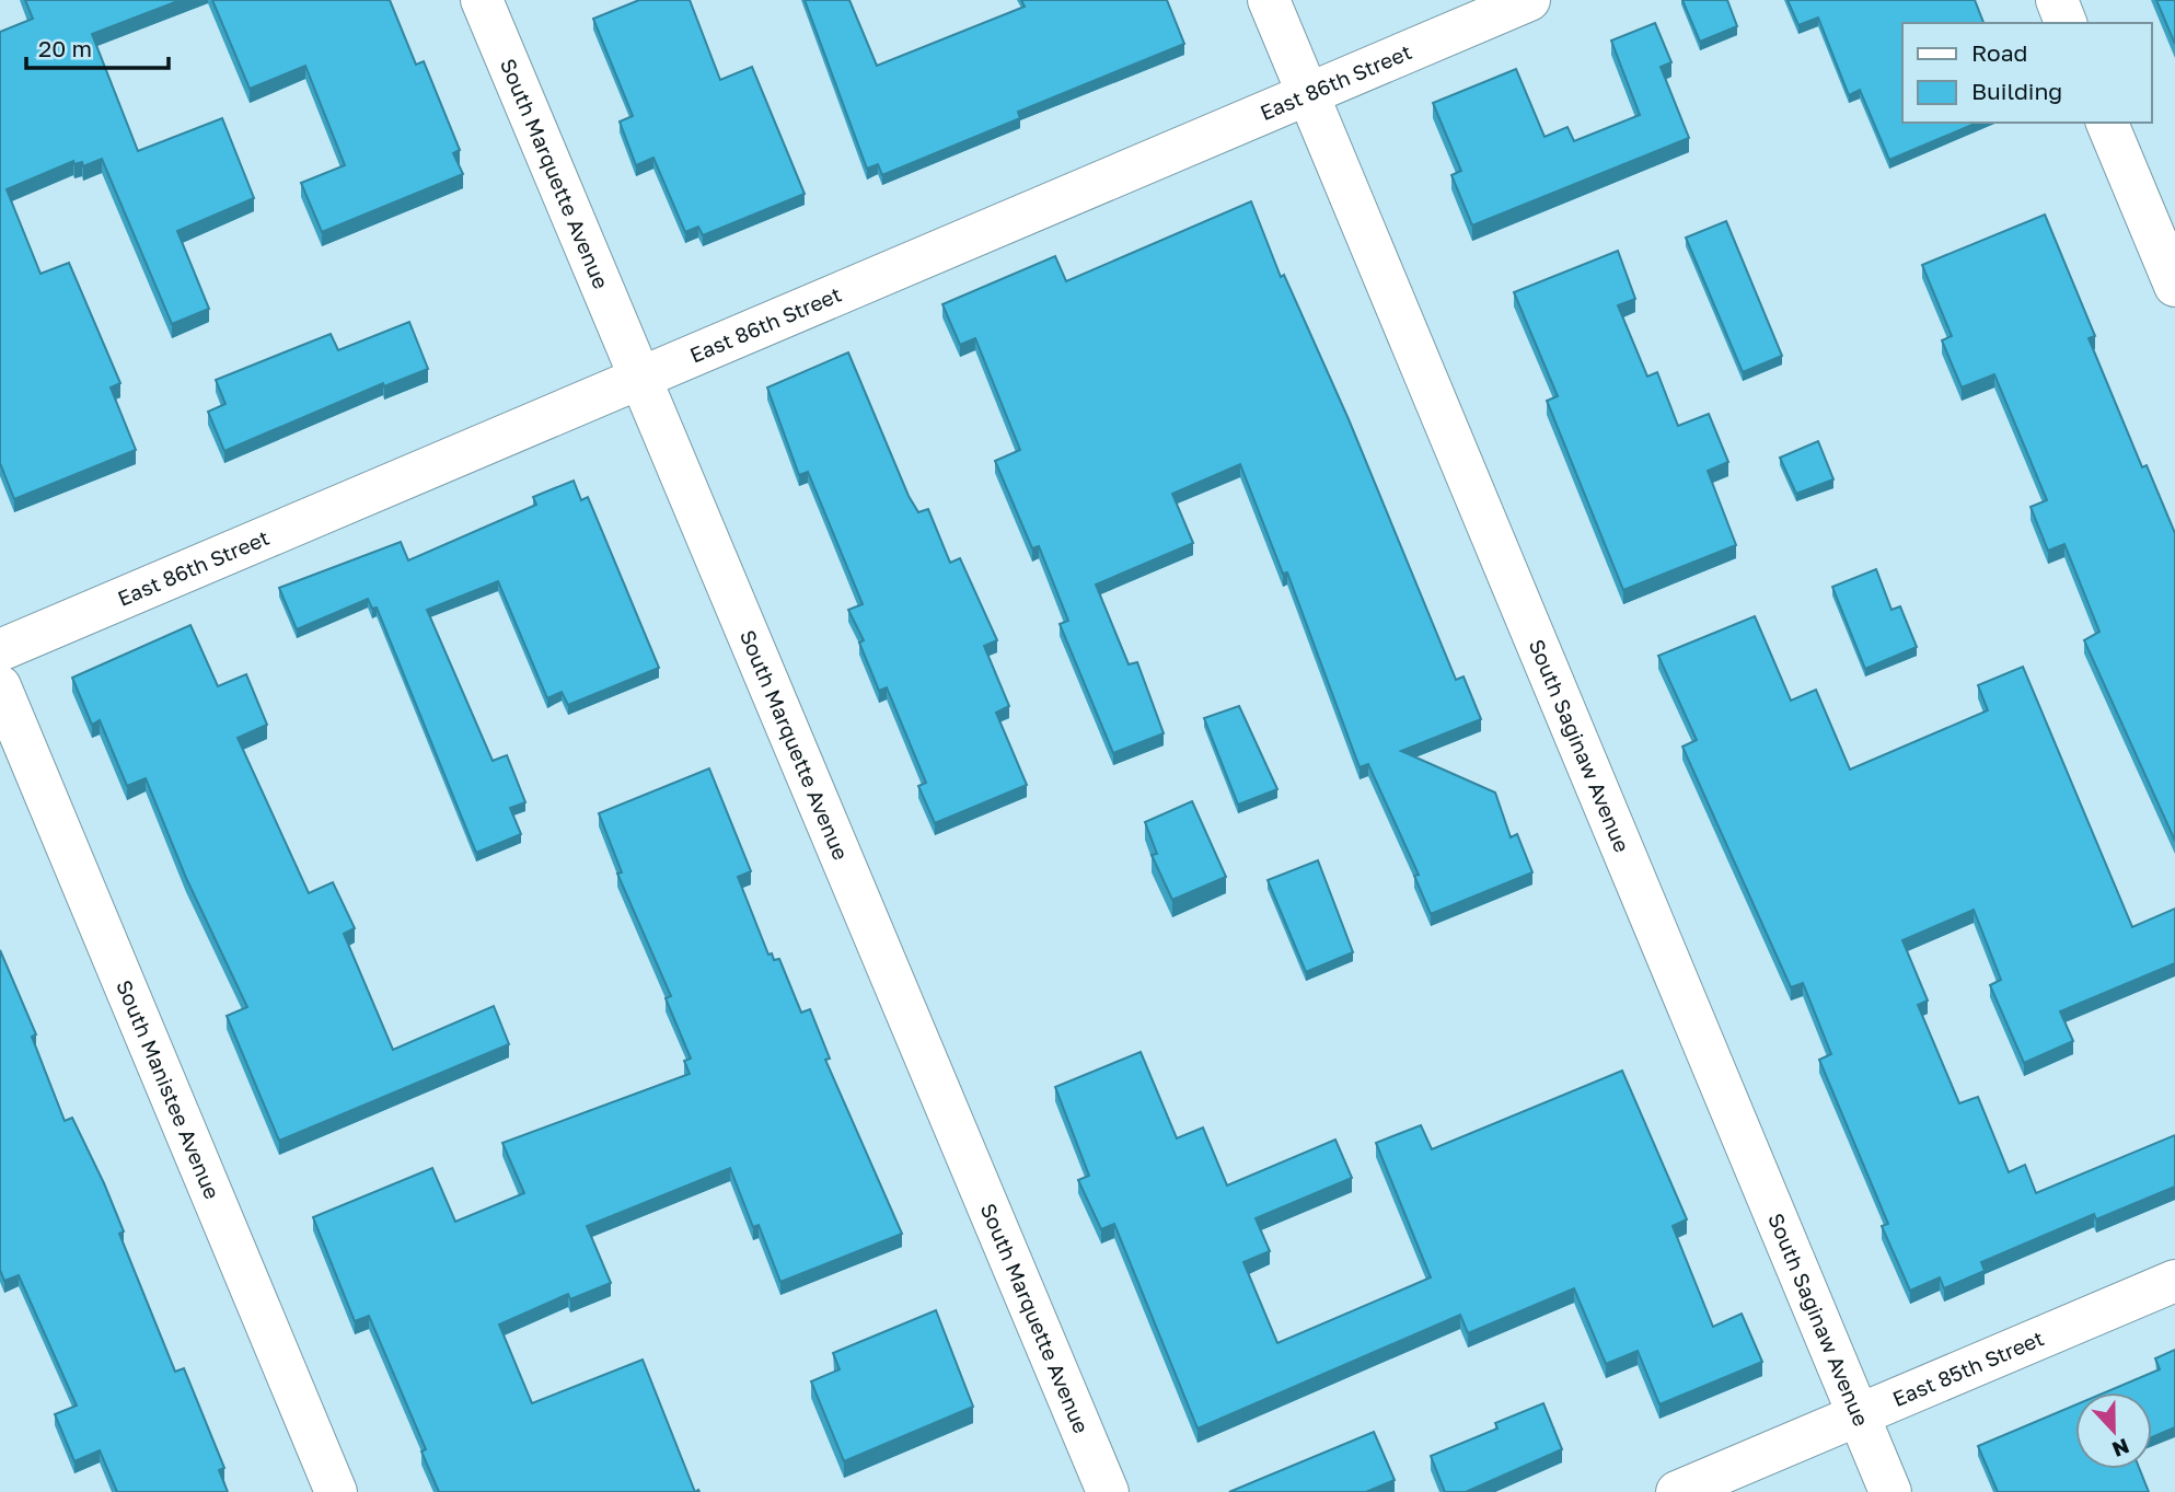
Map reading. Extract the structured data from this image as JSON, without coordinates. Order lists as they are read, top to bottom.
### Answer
{
  "streets": {
    "street": [
      "East 86th Street",
      "South Marquette Avenue",
      "South Saginaw Avenue",
      "South Manistee Avenue",
      "East 85th Street"
    ]
  },
  "crossings": [
    ["East 86th Street", "South Marquette Avenue"],
    ["East 86th Street", "South Saginaw Avenue"],
    ["South Saginaw Avenue", "East 85th Street"]
  ],
  "legend": ["Road", "Building"],
  "scale_bar": "20 m",
  "north": "bottom"
}
